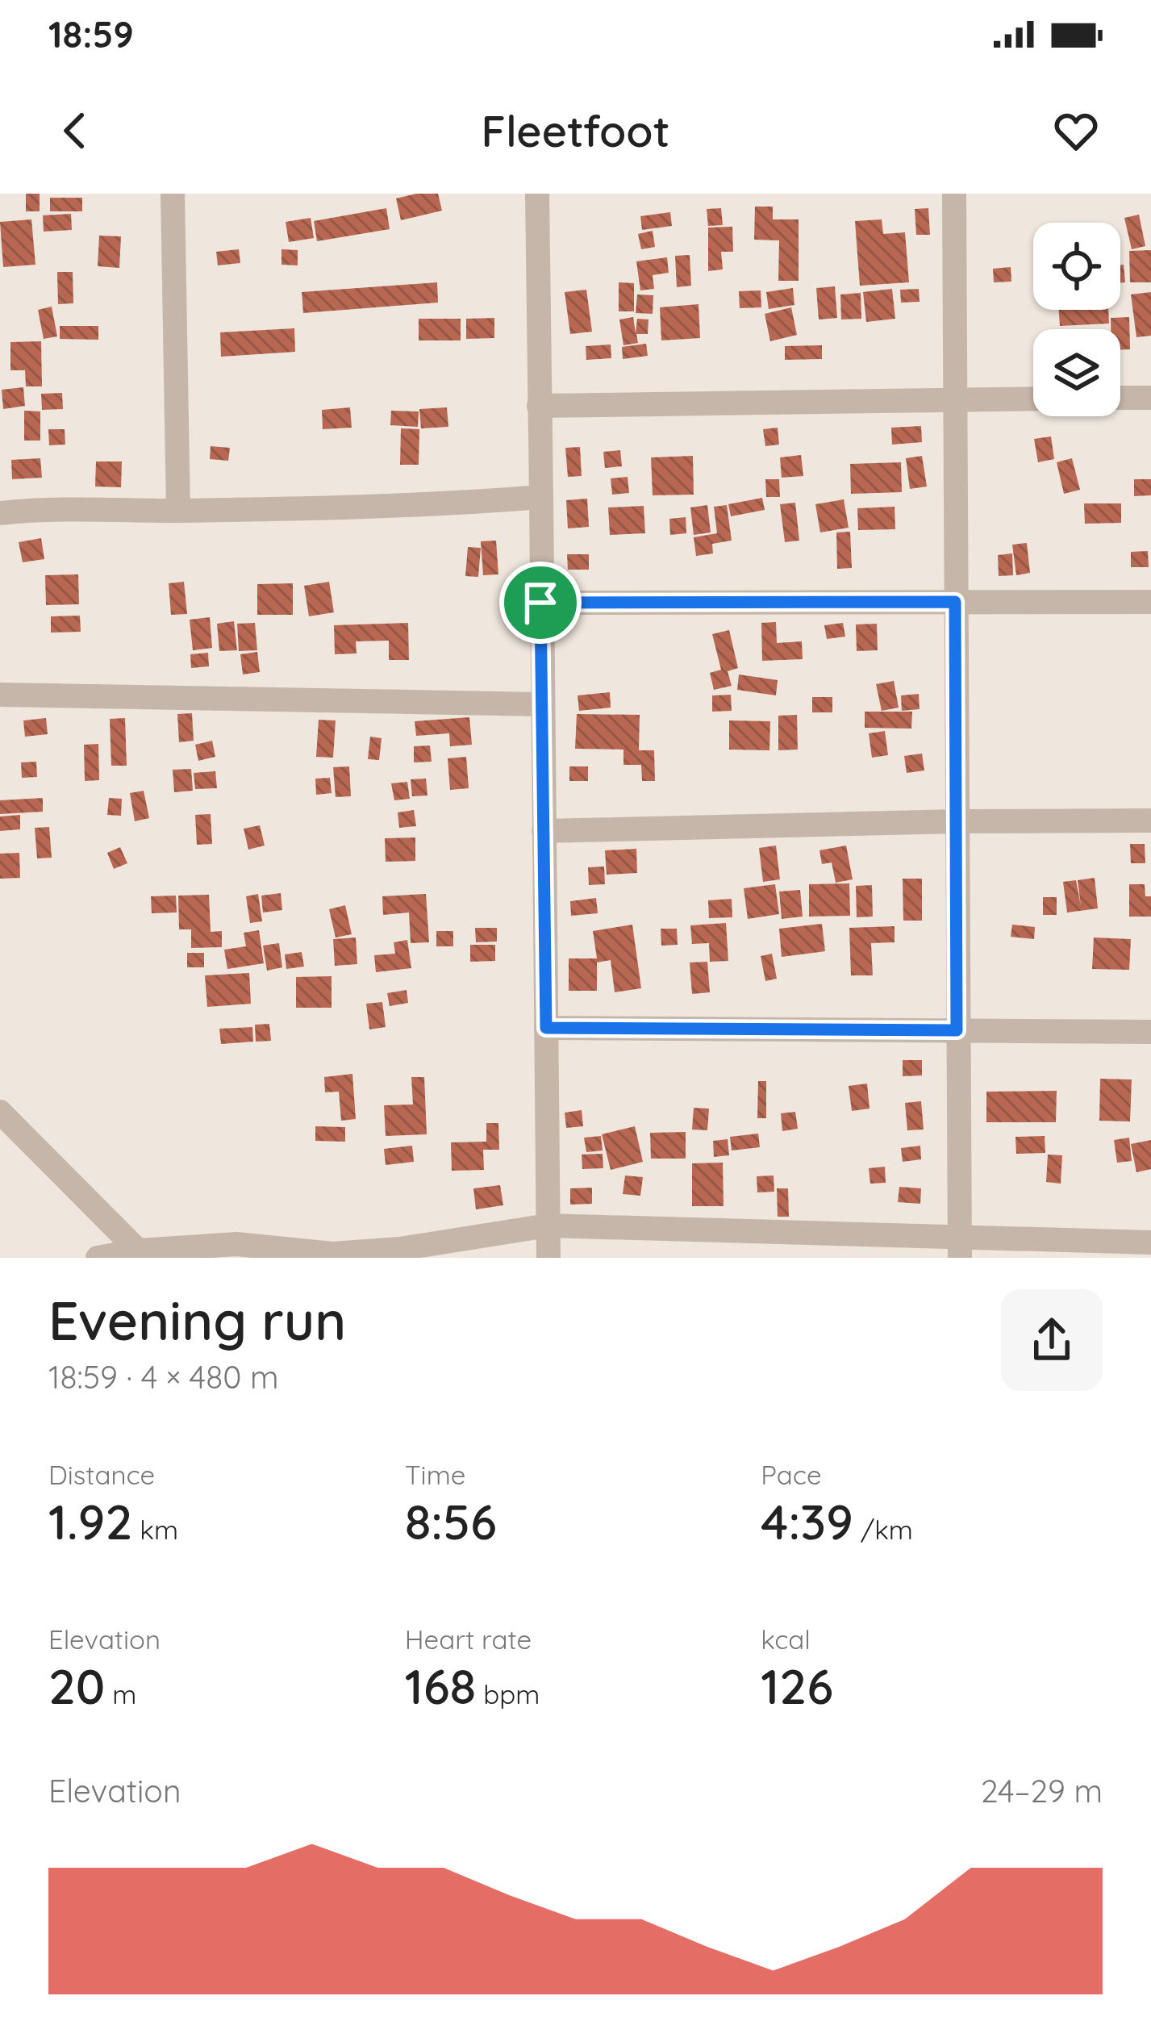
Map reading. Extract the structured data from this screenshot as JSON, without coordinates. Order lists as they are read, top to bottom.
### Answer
{
  "page": {
    "status": "18:59",
    "header": "Fleetfoot",
    "heading": ["Evening run", "18:59 · 4 × 480 m"],
    "stats": [
      ["Distance", "1.92 km"],
      ["Time", "8:56"],
      ["Pace", "4:39 /km"],
      ["Elevation", "20 m"],
      ["Heart rate", "168 bpm"],
      ["kcal", "126"]
    ],
    "chart": ["Elevation", "24–29 m"]
  }
}
